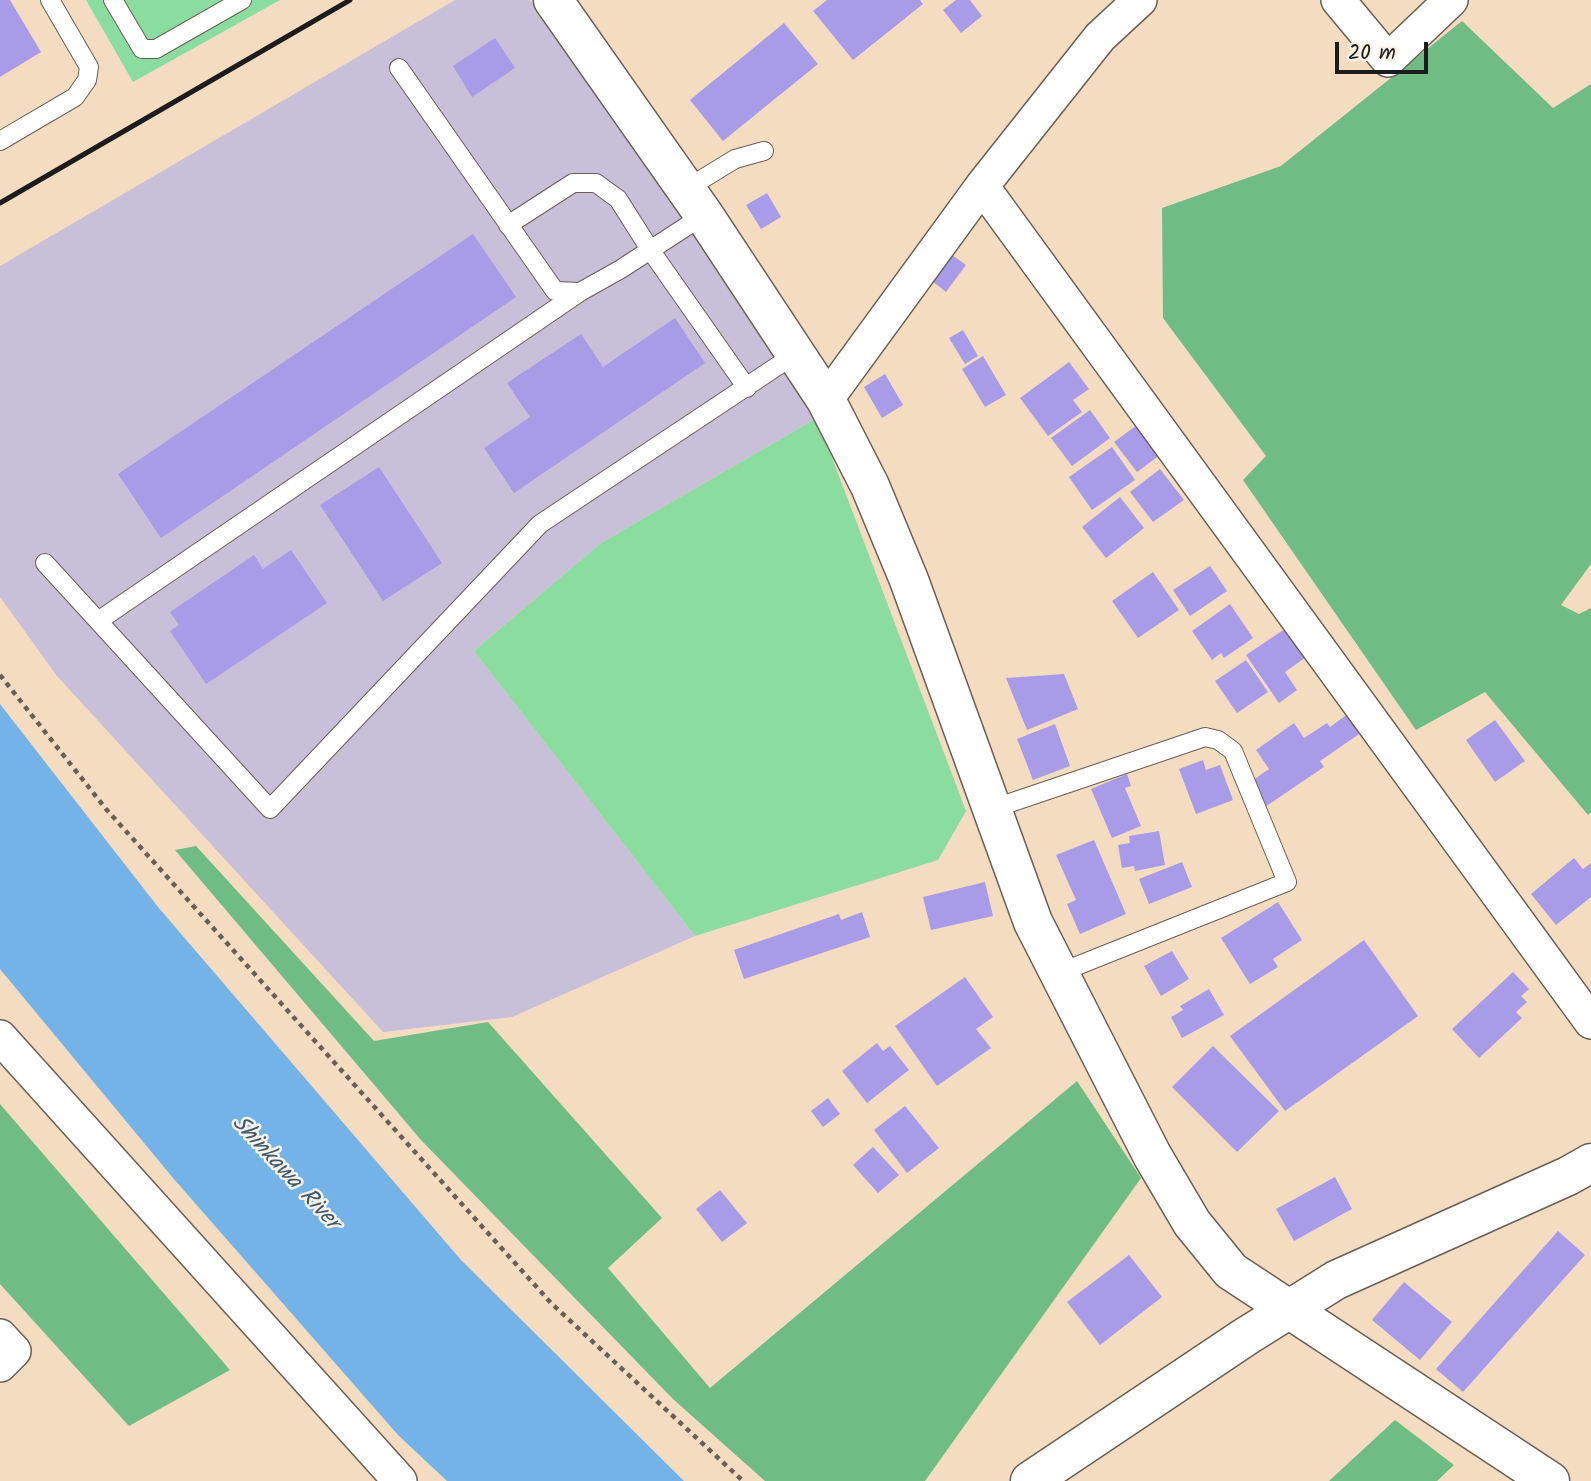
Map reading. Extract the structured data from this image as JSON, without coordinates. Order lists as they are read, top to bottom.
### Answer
{
  "water": ["Shinkawa River"],
  "scale_bar": "20 m"
}
